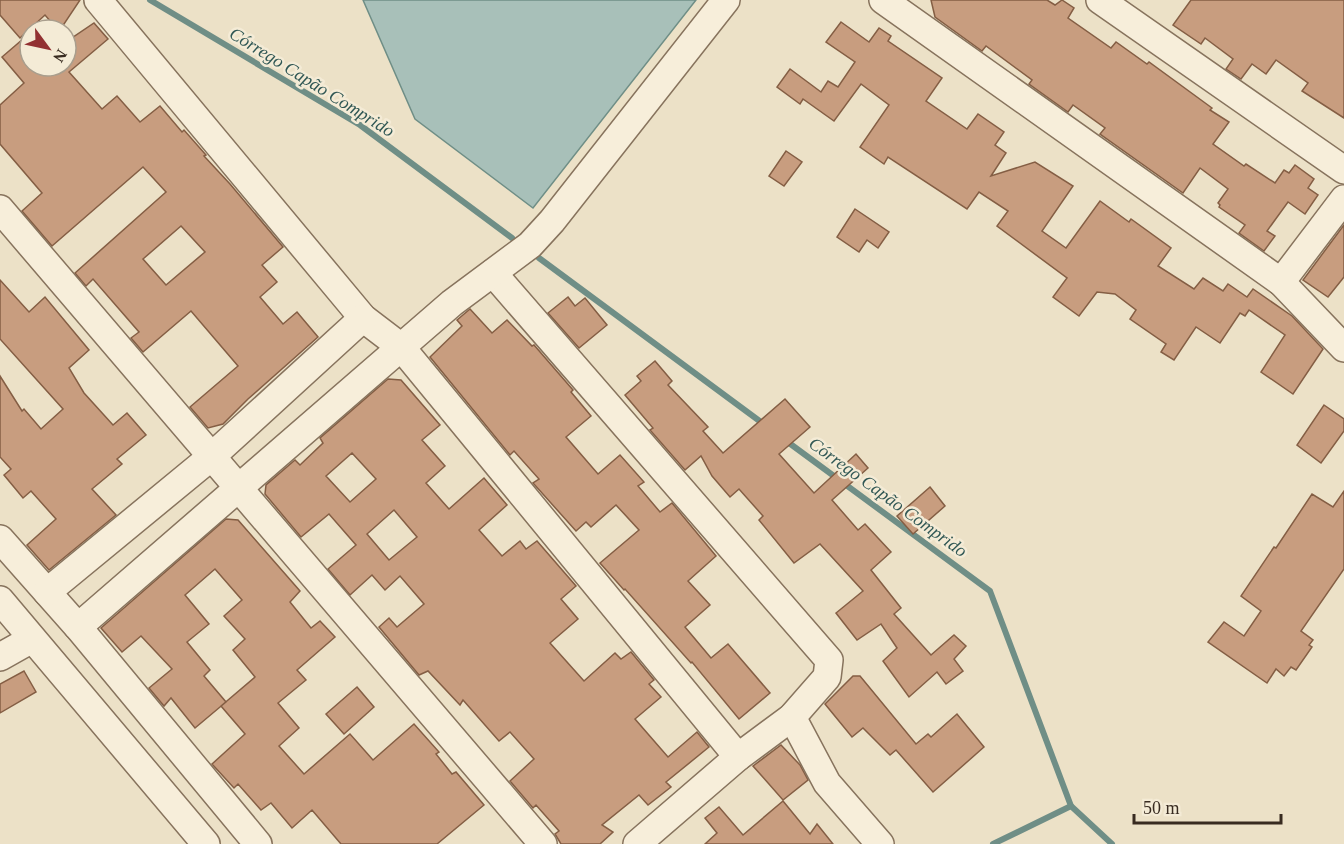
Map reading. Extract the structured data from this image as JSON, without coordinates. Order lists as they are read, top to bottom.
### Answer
{
  "water": ["Córrego Capão Comprido"],
  "scale_bar": "50 m",
  "north": "bottom right"
}
